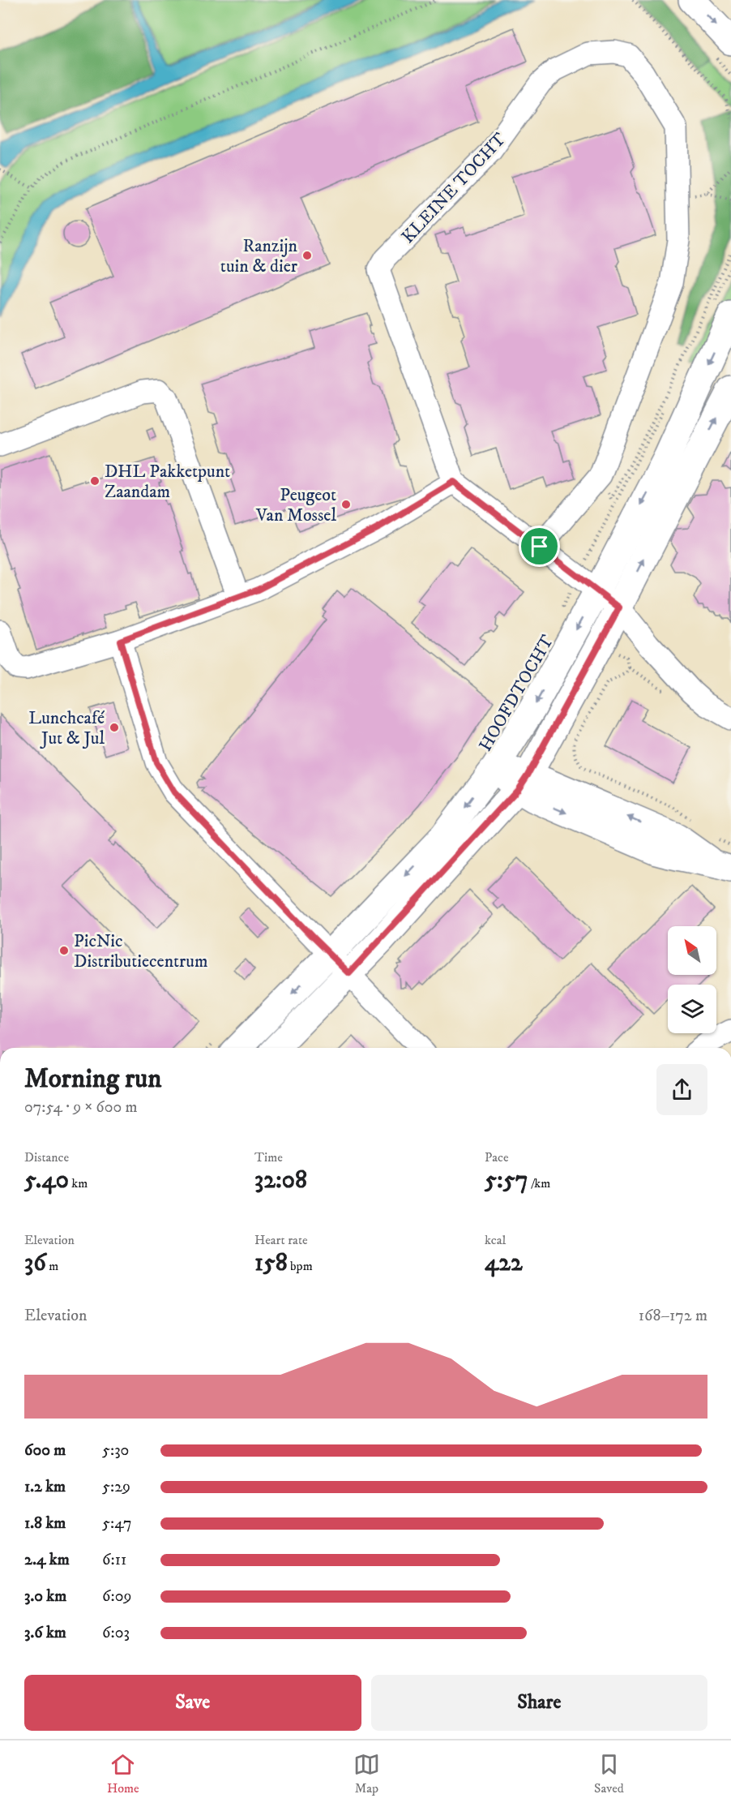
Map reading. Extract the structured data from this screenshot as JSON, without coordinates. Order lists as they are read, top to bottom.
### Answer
{
  "streets": {
    "main road": ["HOOFDTOCHT"],
    "street": ["KLEINE TOCHT"]
  },
  "places": [
    "Ranzijn tuin & dier",
    "DHL Pakketpunt Zaandam",
    "Peugeot Van Mossel",
    "Lunchcafé Jut & Jul",
    "PicNic Distributiecentrum"
  ],
  "north": "top left",
  "page": {
    "heading": ["Morning run", "07:54 · 9 × 600 m"],
    "stats": [
      ["Distance", "5.40 km"],
      ["Time", "32:08"],
      ["Pace", "5:57 /km"],
      ["Elevation", "36 m"],
      ["Heart rate", "158 bpm"],
      ["kcal", "422"]
    ],
    "chart": ["Elevation", "168–172 m"],
    "list": [
      {
        "name": "600 m",
        "note": "5:30"
      },
      {
        "name": "1.2 km",
        "note": "5:29"
      },
      {
        "name": "1.8 km",
        "note": "5:47"
      },
      {
        "name": "2.4 km",
        "note": "6:11"
      },
      {
        "name": "3.0 km",
        "note": "6:09"
      },
      {
        "name": "3.6 km",
        "note": "6:03"
      }
    ],
    "buttons": ["Save", "Share"],
    "tabs": ["Home", "Map", "Saved"]
  }
}
